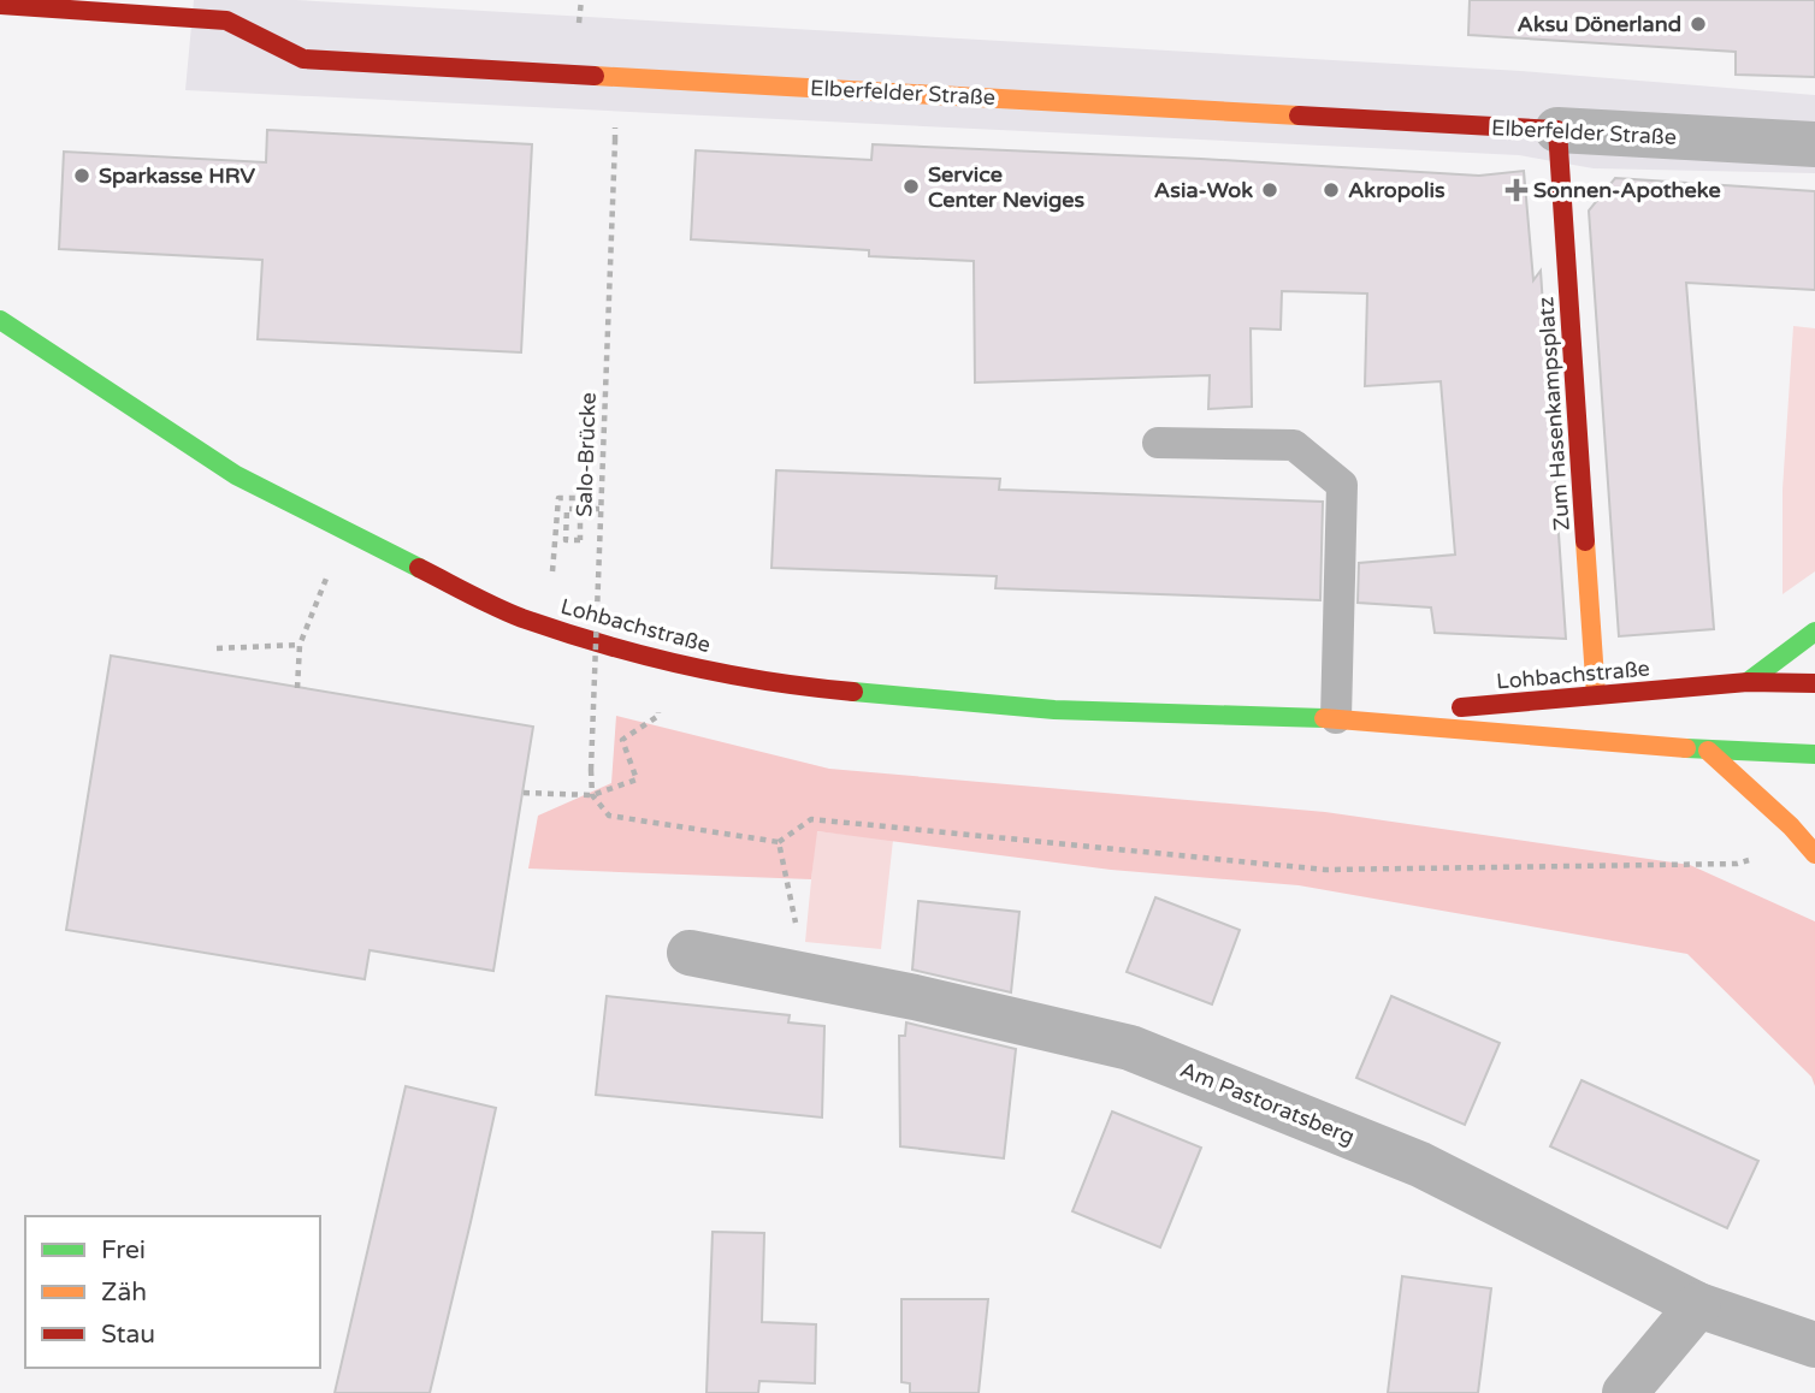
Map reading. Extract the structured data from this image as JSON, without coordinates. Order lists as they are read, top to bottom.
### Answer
{
  "streets": {
    "main road": ["Elberfelder Straße", "Zum Hasenkampsplatz", "Lohbachstraße"],
    "street": ["Am Pastoratsberg"],
    "path": ["Salo-Brücke"]
  },
  "crossings": [
    ["Elberfelder Straße", "Zum Hasenkampsplatz"],
    ["Zum Hasenkampsplatz", "Lohbachstraße"]
  ],
  "places": {
    "other": [
      "Aksu Dönerland",
      "Sparkasse HRV",
      "Service Center Neviges",
      "Asia-Wok",
      "Akropolis"
    ],
    "health": ["Sonnen-Apotheke"]
  },
  "legend": ["Frei", "Zäh", "Stau"]
}
